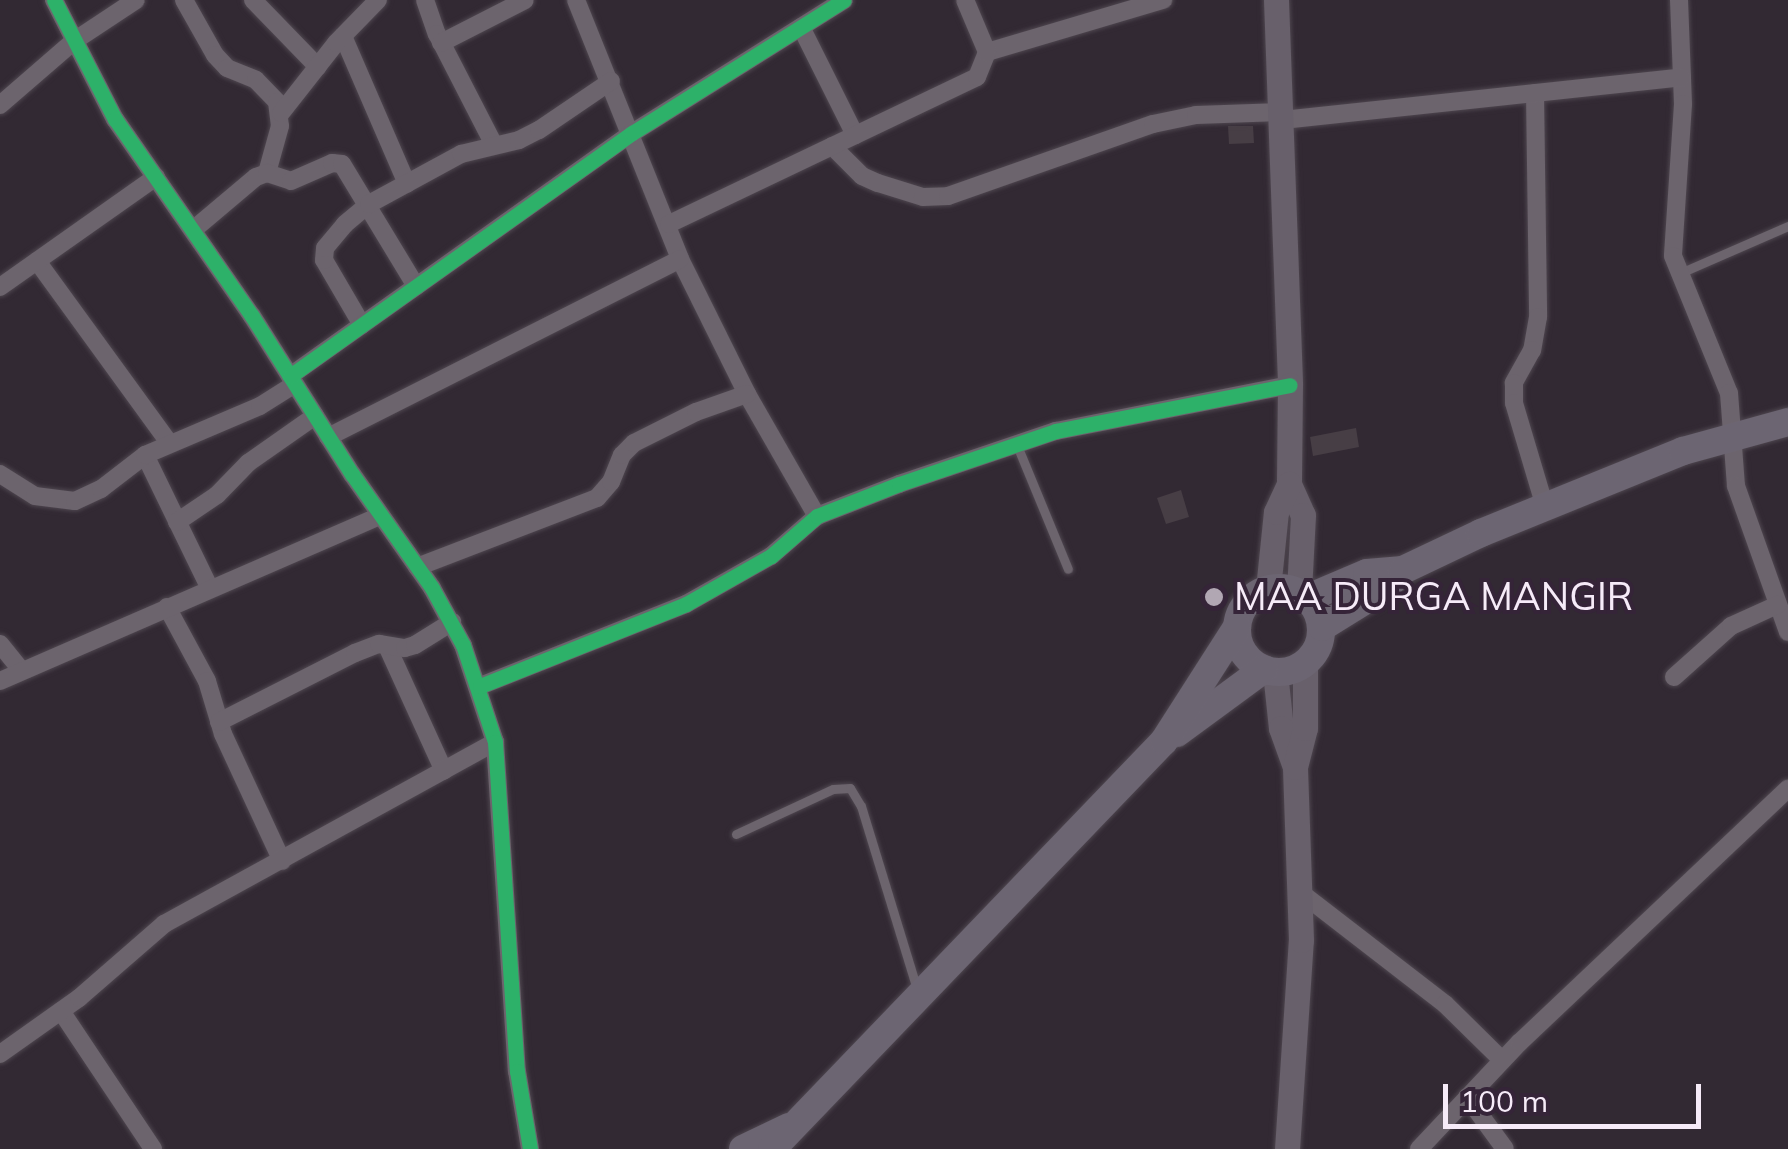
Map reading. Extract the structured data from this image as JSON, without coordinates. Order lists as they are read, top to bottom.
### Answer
{
  "places": ["MAA DURGA MANGIR"],
  "scale_bar": "100 m"
}
